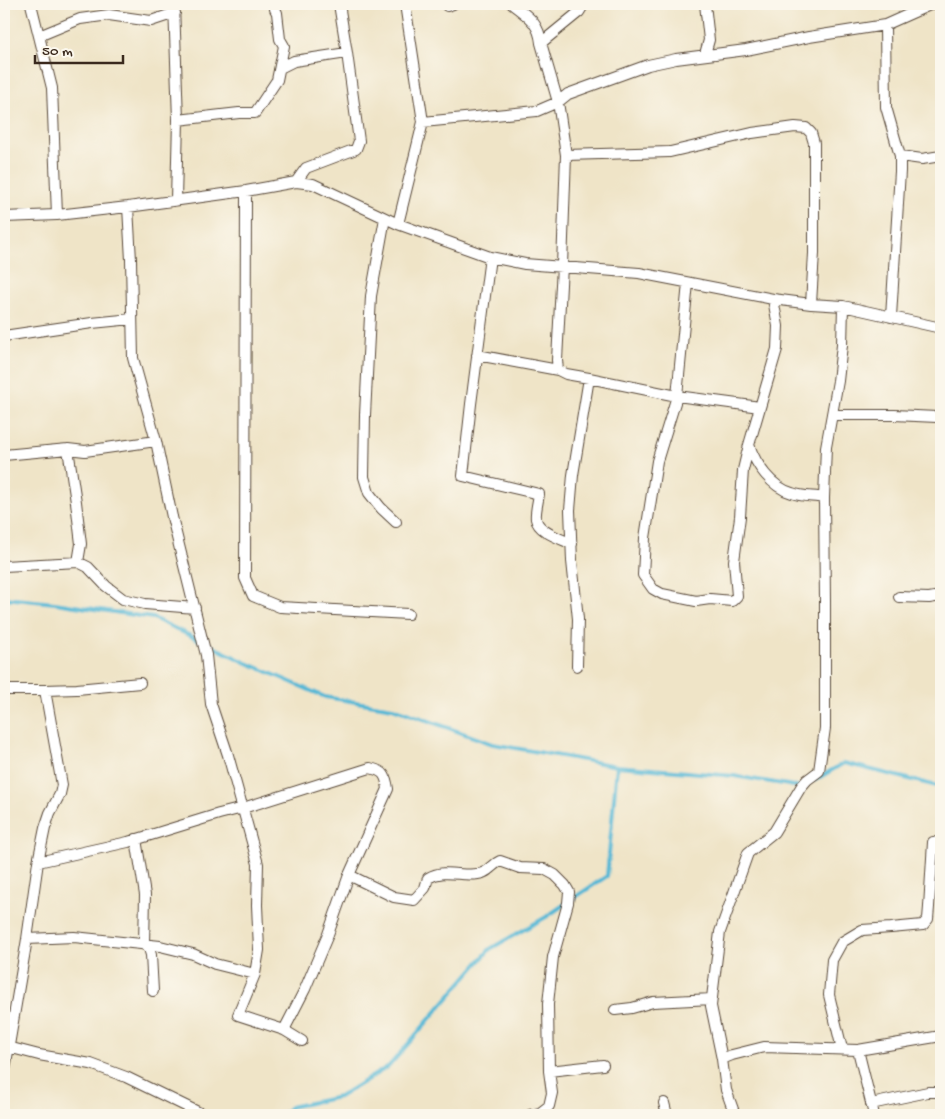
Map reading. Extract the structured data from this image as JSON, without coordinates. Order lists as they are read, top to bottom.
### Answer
{
  "scale_bar": "50 m"
}
